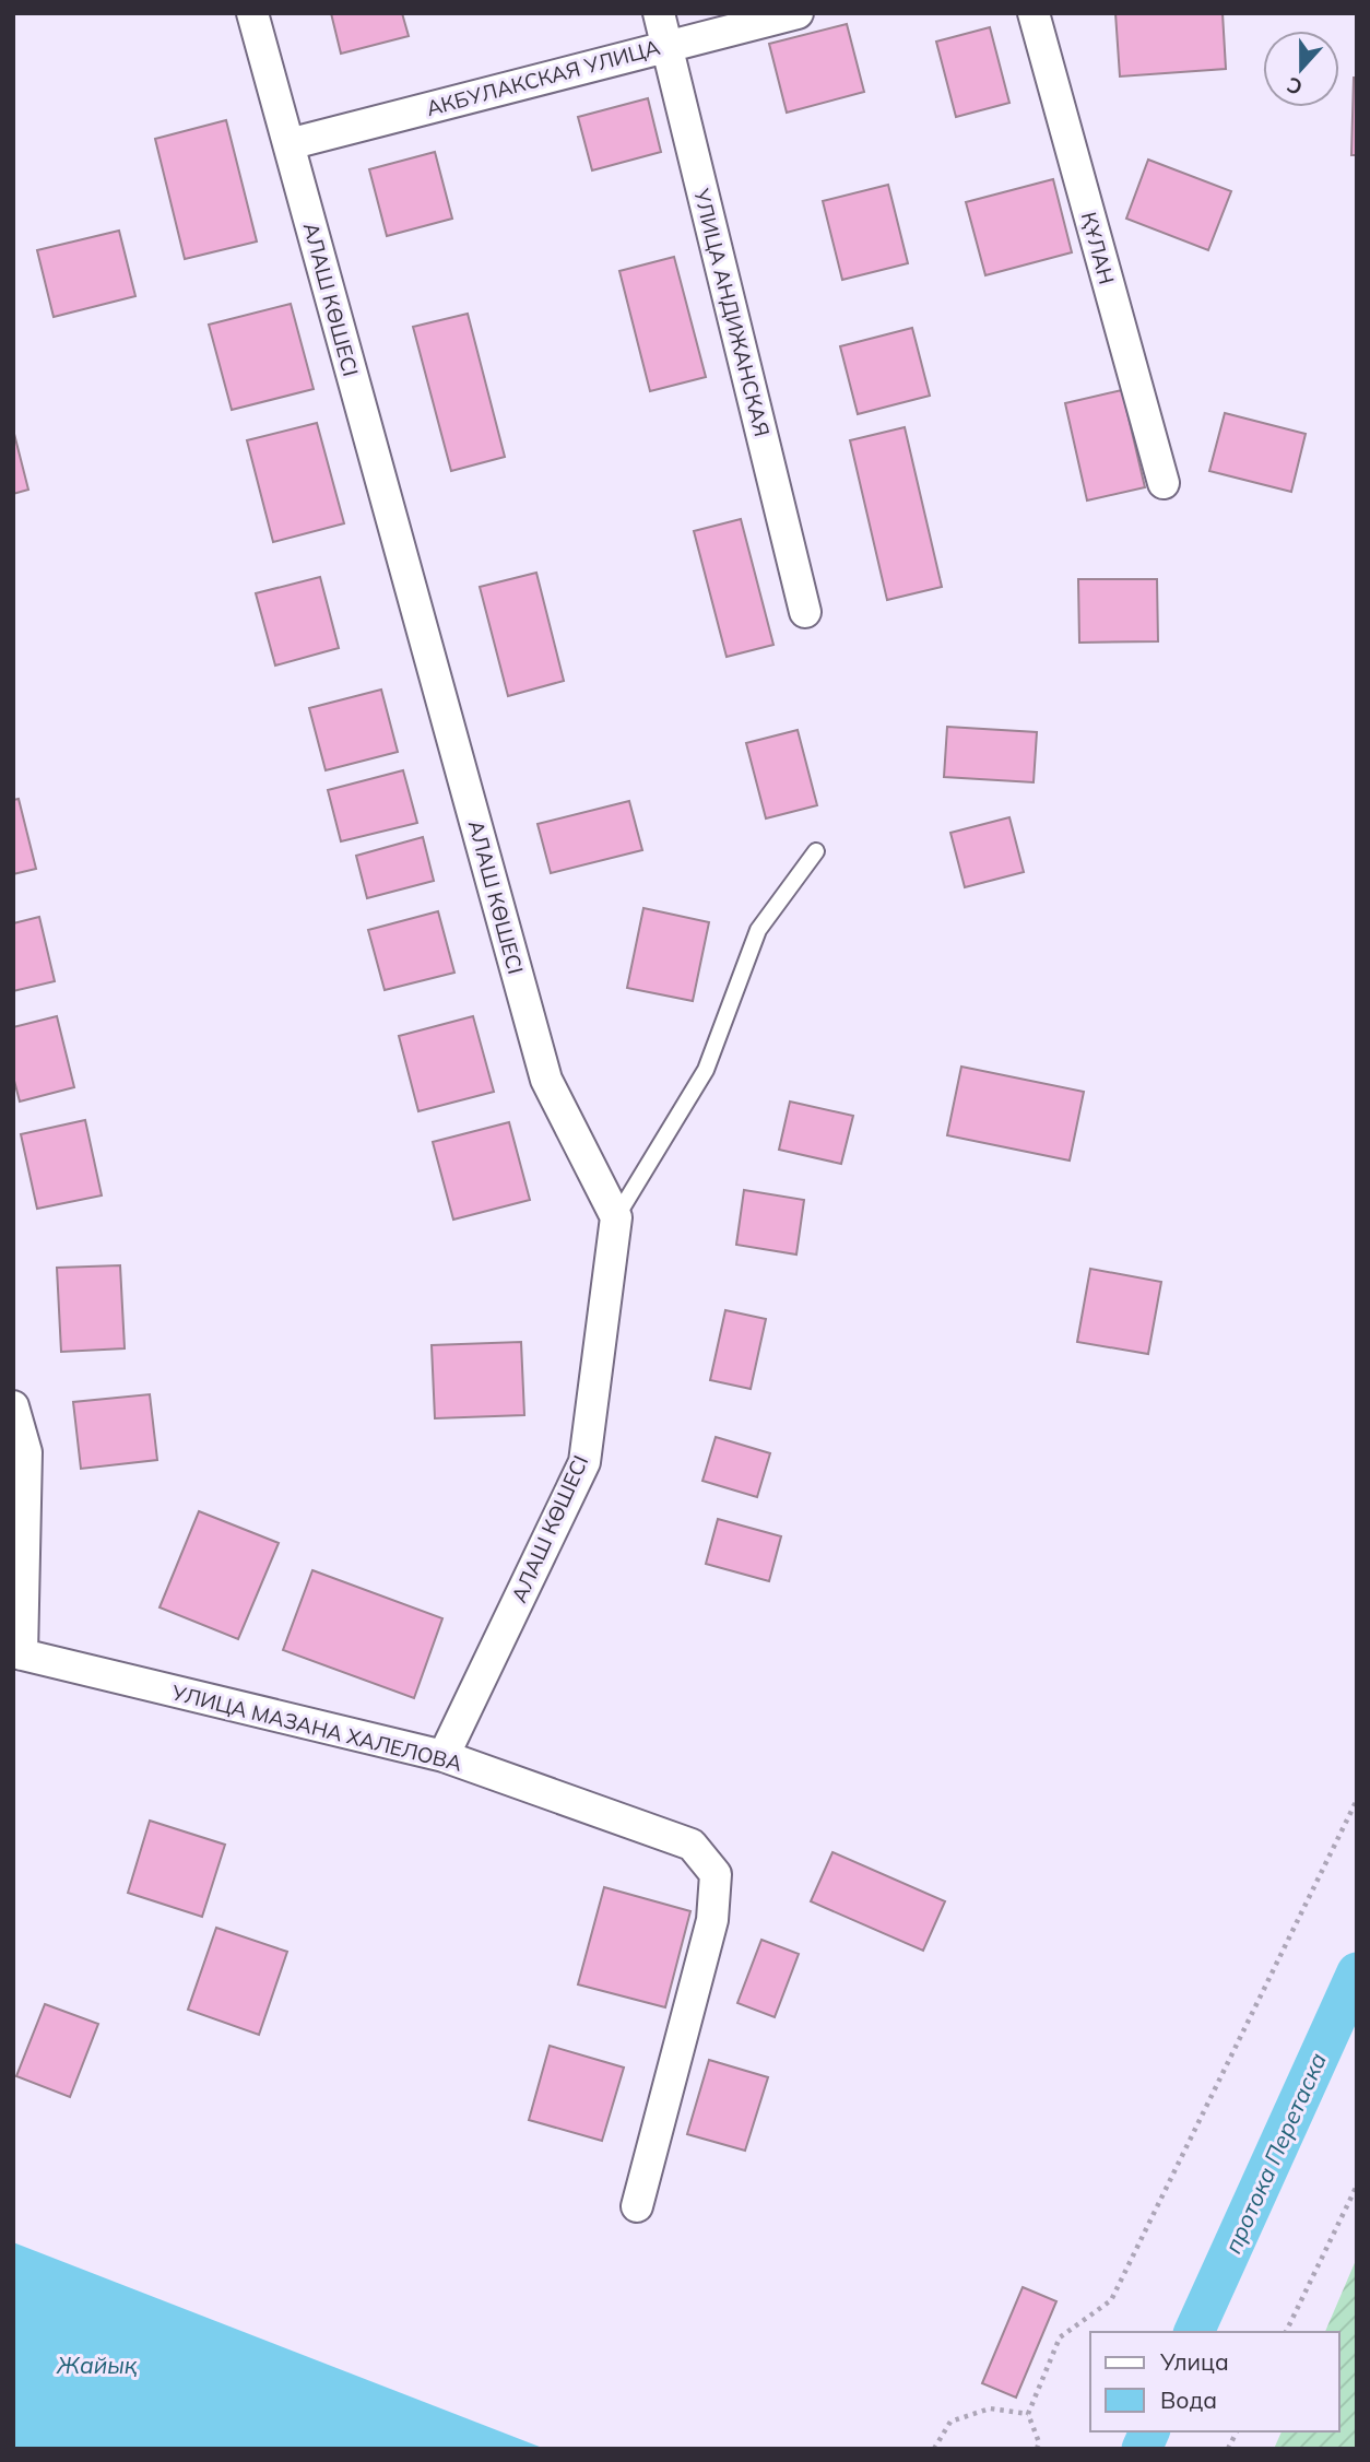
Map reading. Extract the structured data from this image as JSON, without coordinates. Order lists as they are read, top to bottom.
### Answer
{
  "streets": {
    "street": [
      "АКБУЛАКСКАЯ УЛИЦА",
      "ҚҰЛАН",
      "АЛАШ КӨШЕСІ",
      "УЛИЦА АНДИЖАНСКАЯ",
      "УЛИЦА МАЗАНА ХАЛЕЛОВА"
    ]
  },
  "crossings": [
    ["АКБУЛАКСКАЯ УЛИЦА", "АЛАШ КӨШЕСІ"],
    ["АКБУЛАКСКАЯ УЛИЦА", "УЛИЦА АНДИЖАНСКАЯ"],
    ["АЛАШ КӨШЕСІ", "УЛИЦА МАЗАНА ХАЛЕЛОВА"]
  ],
  "water": ["протока Перетаска", "Жайық"],
  "legend": ["Улица", "Вода"],
  "north": "bottom"
}
